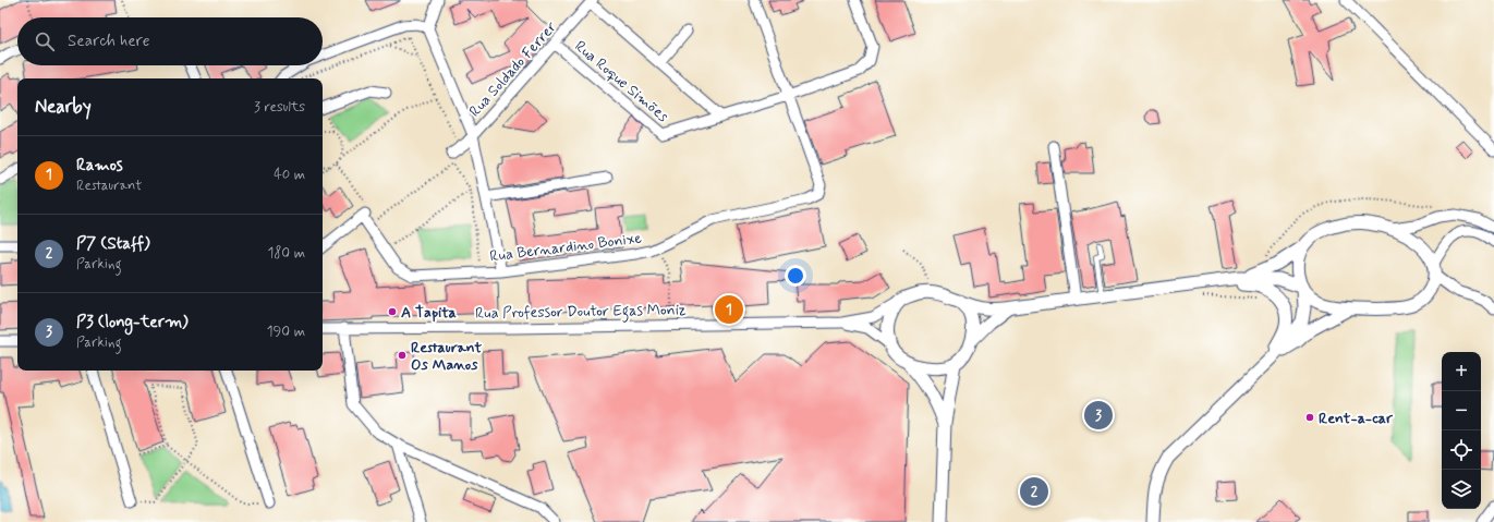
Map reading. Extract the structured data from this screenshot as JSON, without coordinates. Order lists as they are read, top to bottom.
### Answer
{
  "streets": {
    "street": [
      "Rua Soldado Ferrer",
      "Rua Roque Simões",
      "Rua Bernardino Bonixe",
      "Rua Professor Doutor Egas Moniz"
    ]
  },
  "crossings": [
    ["Rua Soldado Ferrer", "Rua Roque Simões"]
  ],
  "places": ["A Tapita", "Restaurant Os Manos", "Rent-a-car"],
  "page": {
    "search": "Search here",
    "heading": ["Nearby", "3 results"],
    "list": [
      {
        "mark": "1",
        "name": "Ramos",
        "note": "Restaurant",
        "value": "40 m"
      },
      {
        "mark": "2",
        "name": "P7 (Staff)",
        "note": "Parking",
        "value": "180 m"
      },
      {
        "mark": "3",
        "name": "P3 (long-term)",
        "note": "Parking",
        "value": "190 m"
      }
    ],
    "pins": ["1", "3", "2"],
    "map_buttons": ["+", "−"]
  }
}
